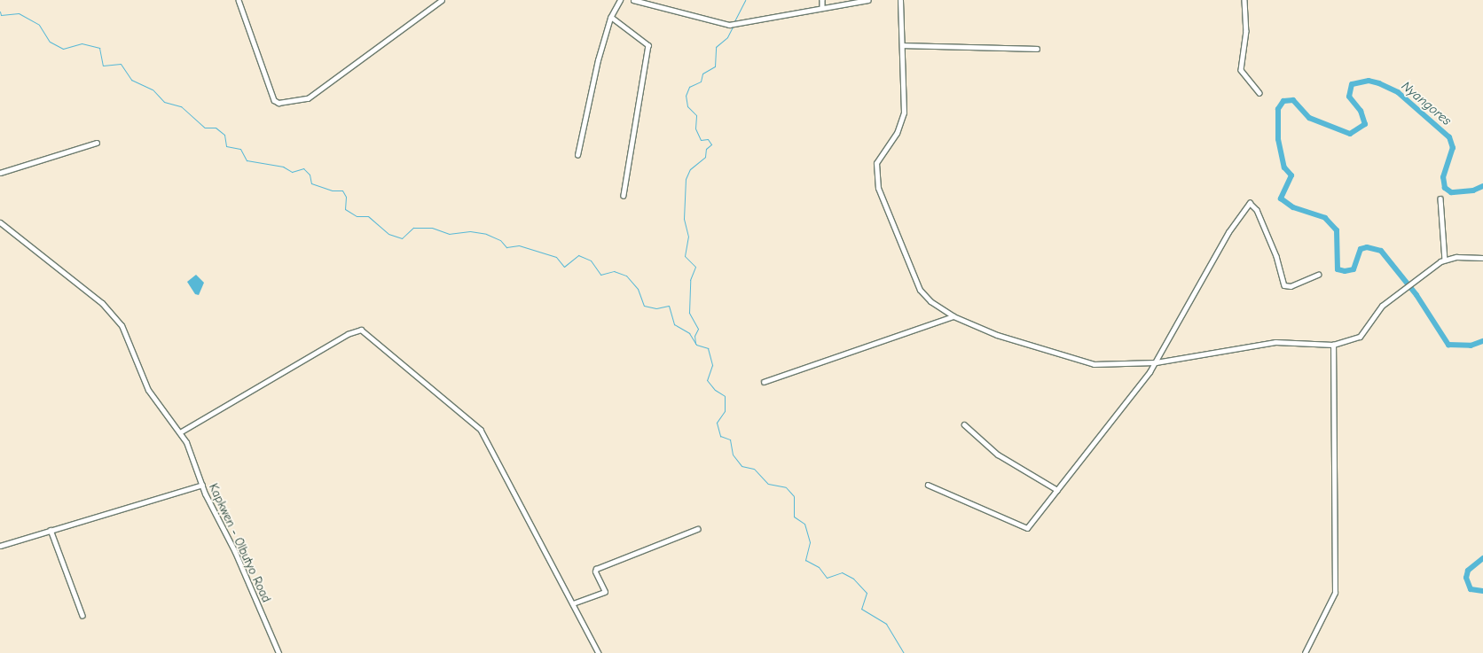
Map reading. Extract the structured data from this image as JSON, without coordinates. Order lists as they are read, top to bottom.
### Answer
{
  "streets": {
    "street": ["Kapkwen - Olbutyo Road"]
  },
  "water": ["Nyangores"]
}
